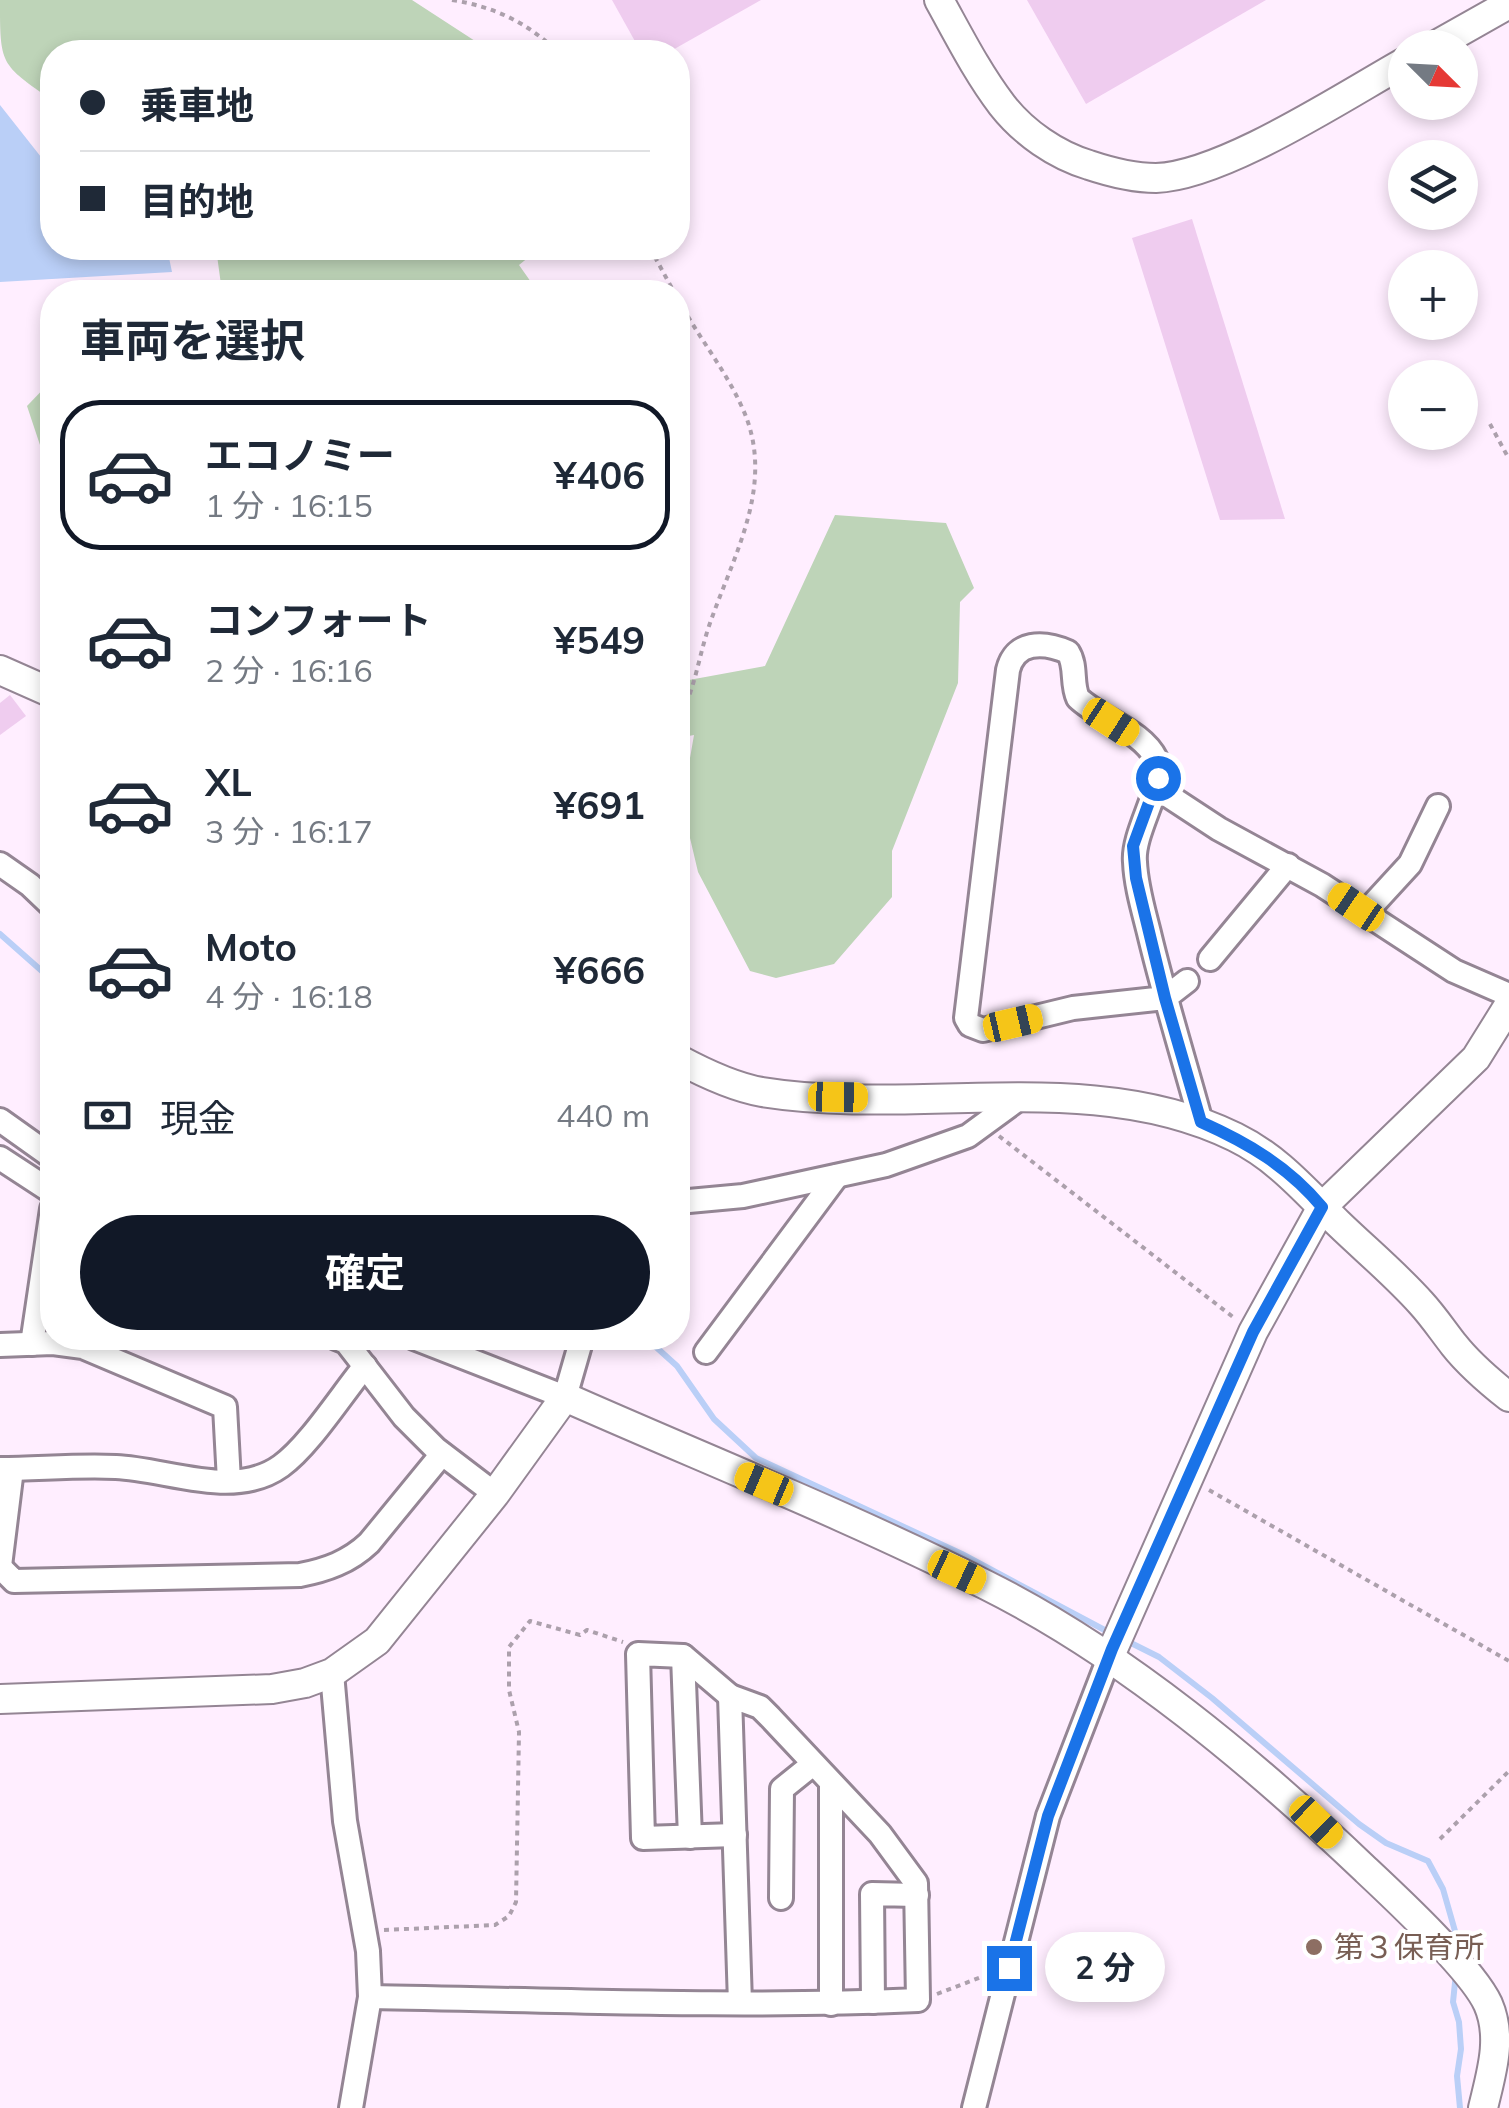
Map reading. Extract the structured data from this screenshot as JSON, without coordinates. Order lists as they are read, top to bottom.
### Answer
{
  "places": ["第３保育所"],
  "north": "bottom right",
  "page": {
    "map_buttons": ["+", "−"],
    "banner": ["乗車地", "目的地"],
    "heading": "車両を選択",
    "list": [
      {
        "name": "エコノミー",
        "note": "1 分 · 16:15",
        "value": "¥406"
      },
      {
        "name": "コンフォート",
        "note": "2 分 · 16:16",
        "value": "¥549"
      },
      {
        "name": "XL",
        "note": "3 分 · 16:17",
        "value": "¥691"
      },
      {
        "name": "Moto",
        "note": "4 分 · 16:18",
        "value": "¥666"
      }
    ],
    "pay": ["現金", "440 m"],
    "buttons": "確定",
    "bubble": "2 分"
  }
}
